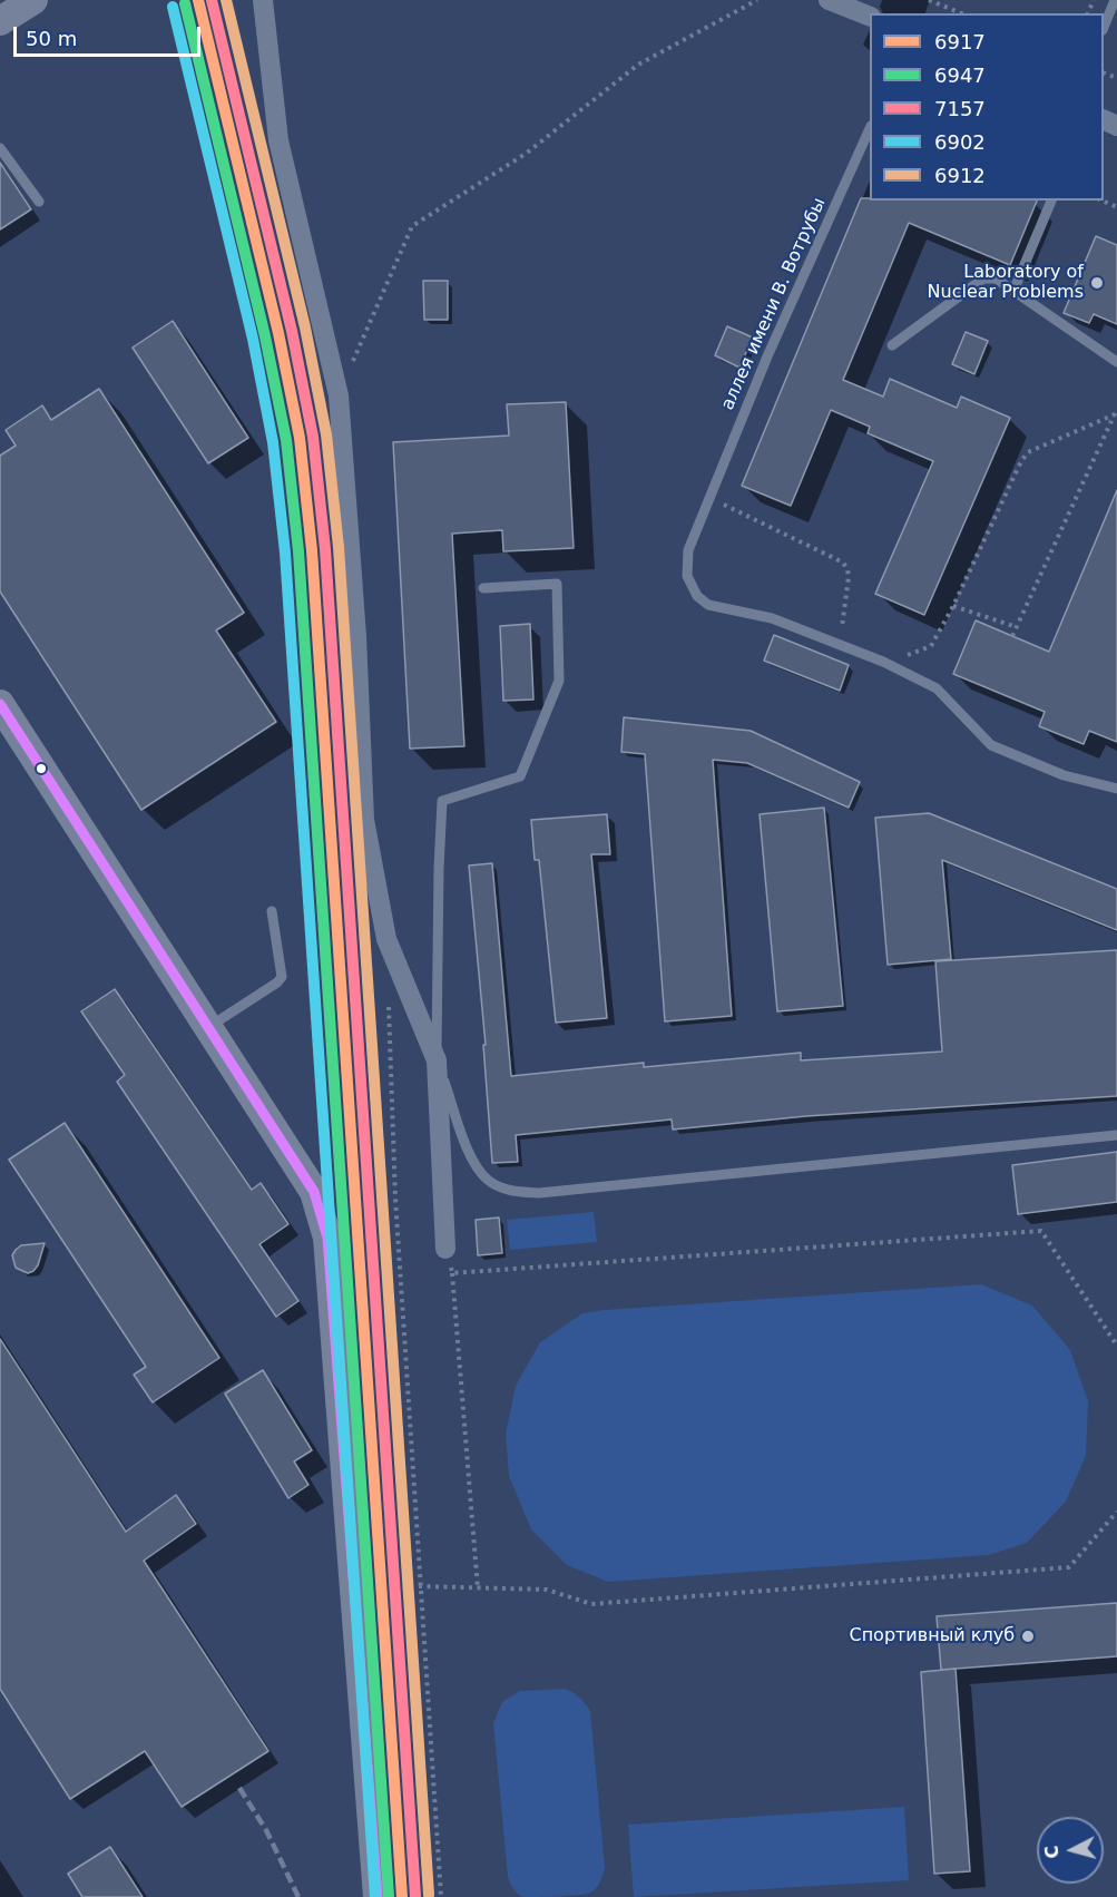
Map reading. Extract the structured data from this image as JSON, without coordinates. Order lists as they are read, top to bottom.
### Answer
{
  "streets": {
    "lane": ["аллея имени В. Вотрубы"]
  },
  "places": ["Laboratory of Nuclear Problems", "Спортивный клуб"],
  "lines": [
    "transit line 6917",
    "transit line 7157",
    "transit line 6912",
    "transit line 6947",
    "transit line 6902"
  ],
  "legend": [
    "6917",
    "6947",
    "7157",
    "6902",
    "6912"
  ],
  "scale_bar": "50 m",
  "north": "left"
}
